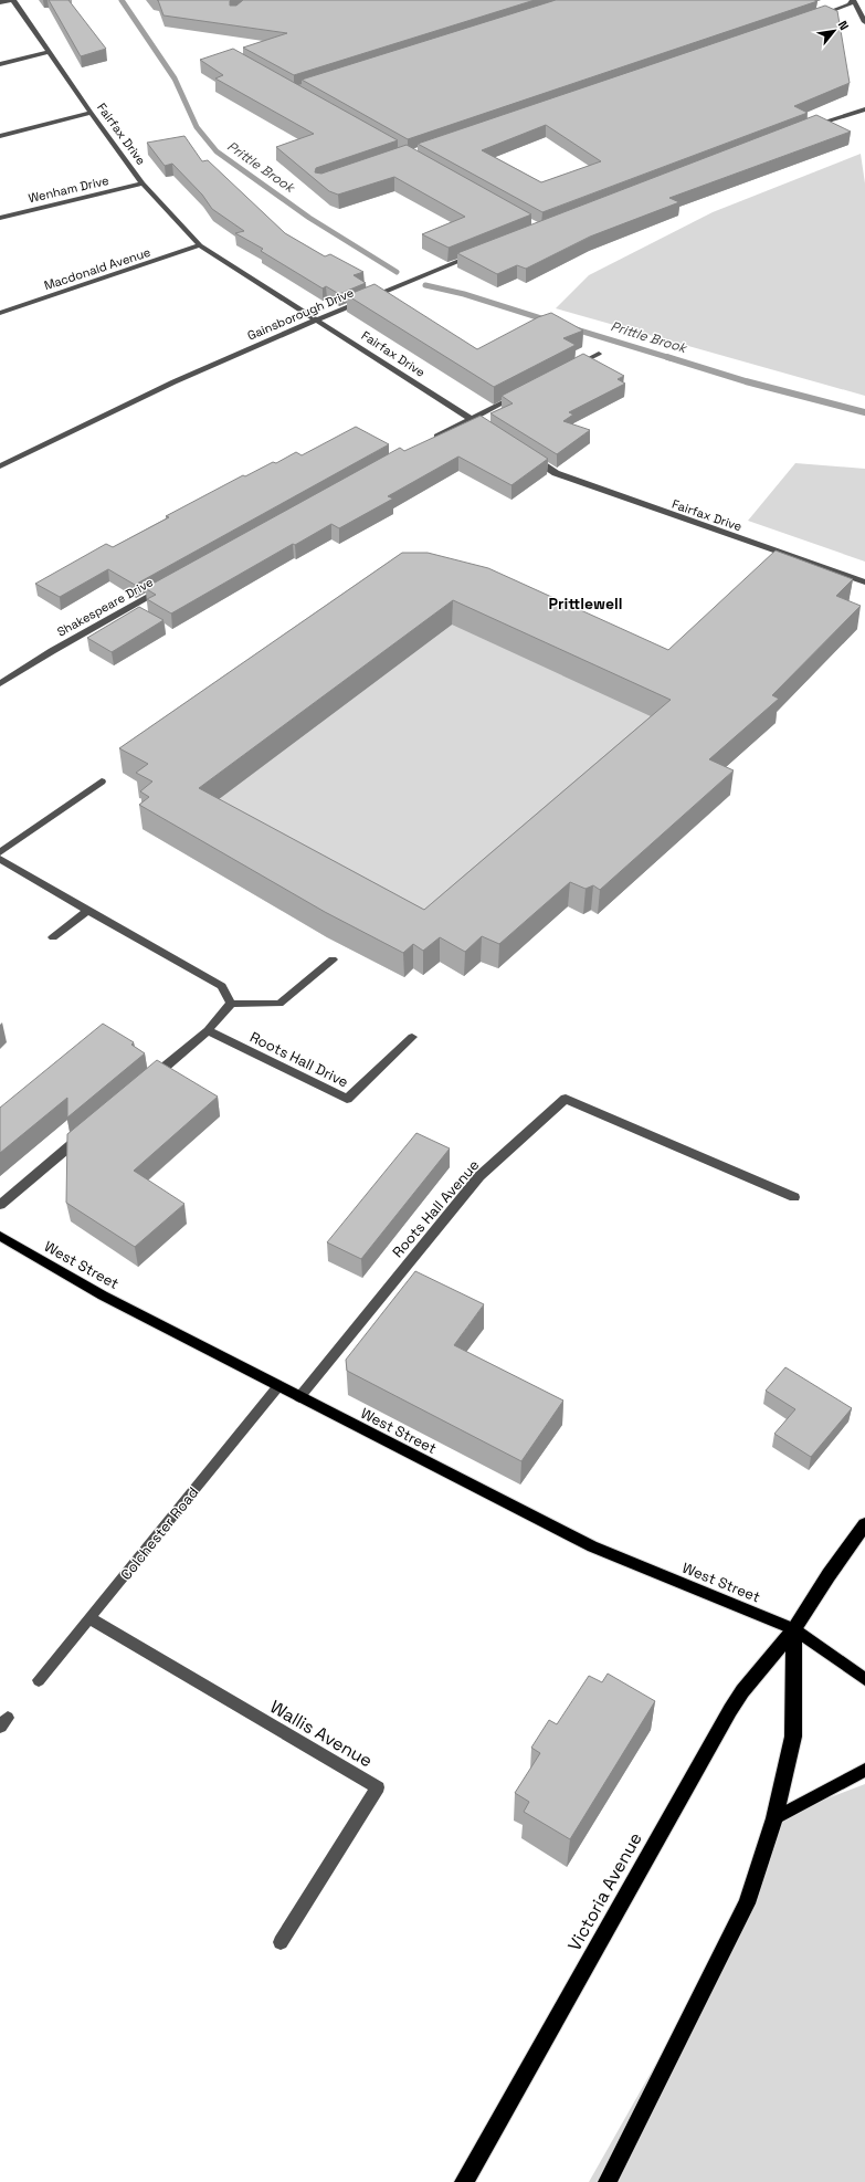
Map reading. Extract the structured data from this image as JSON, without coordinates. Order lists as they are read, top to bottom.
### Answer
{
  "streets": {
    "highway": ["Victoria Avenue"],
    "main road": ["West Street"],
    "street": [
      "Fairfax Drive",
      "Wenham Drive",
      "Macdonald Avenue",
      "Gainsborough Drive",
      "Shakespeare Drive",
      "Roots Hall Drive",
      "Roots Hall Avenue",
      "Colchester Road",
      "Wallis Avenue"
    ]
  },
  "crossings": [
    ["Fairfax Drive", "Wenham Drive"],
    ["Fairfax Drive", "Macdonald Avenue"],
    ["Fairfax Drive", "Gainsborough Drive"],
    ["Roots Hall Avenue", "West Street"],
    ["West Street", "Colchester Road"],
    ["West Street", "Victoria Avenue"],
    ["Colchester Road", "Wallis Avenue"]
  ],
  "districts": ["Prittlewell"],
  "water": ["Prittle Brook"],
  "north": "top right"
}
